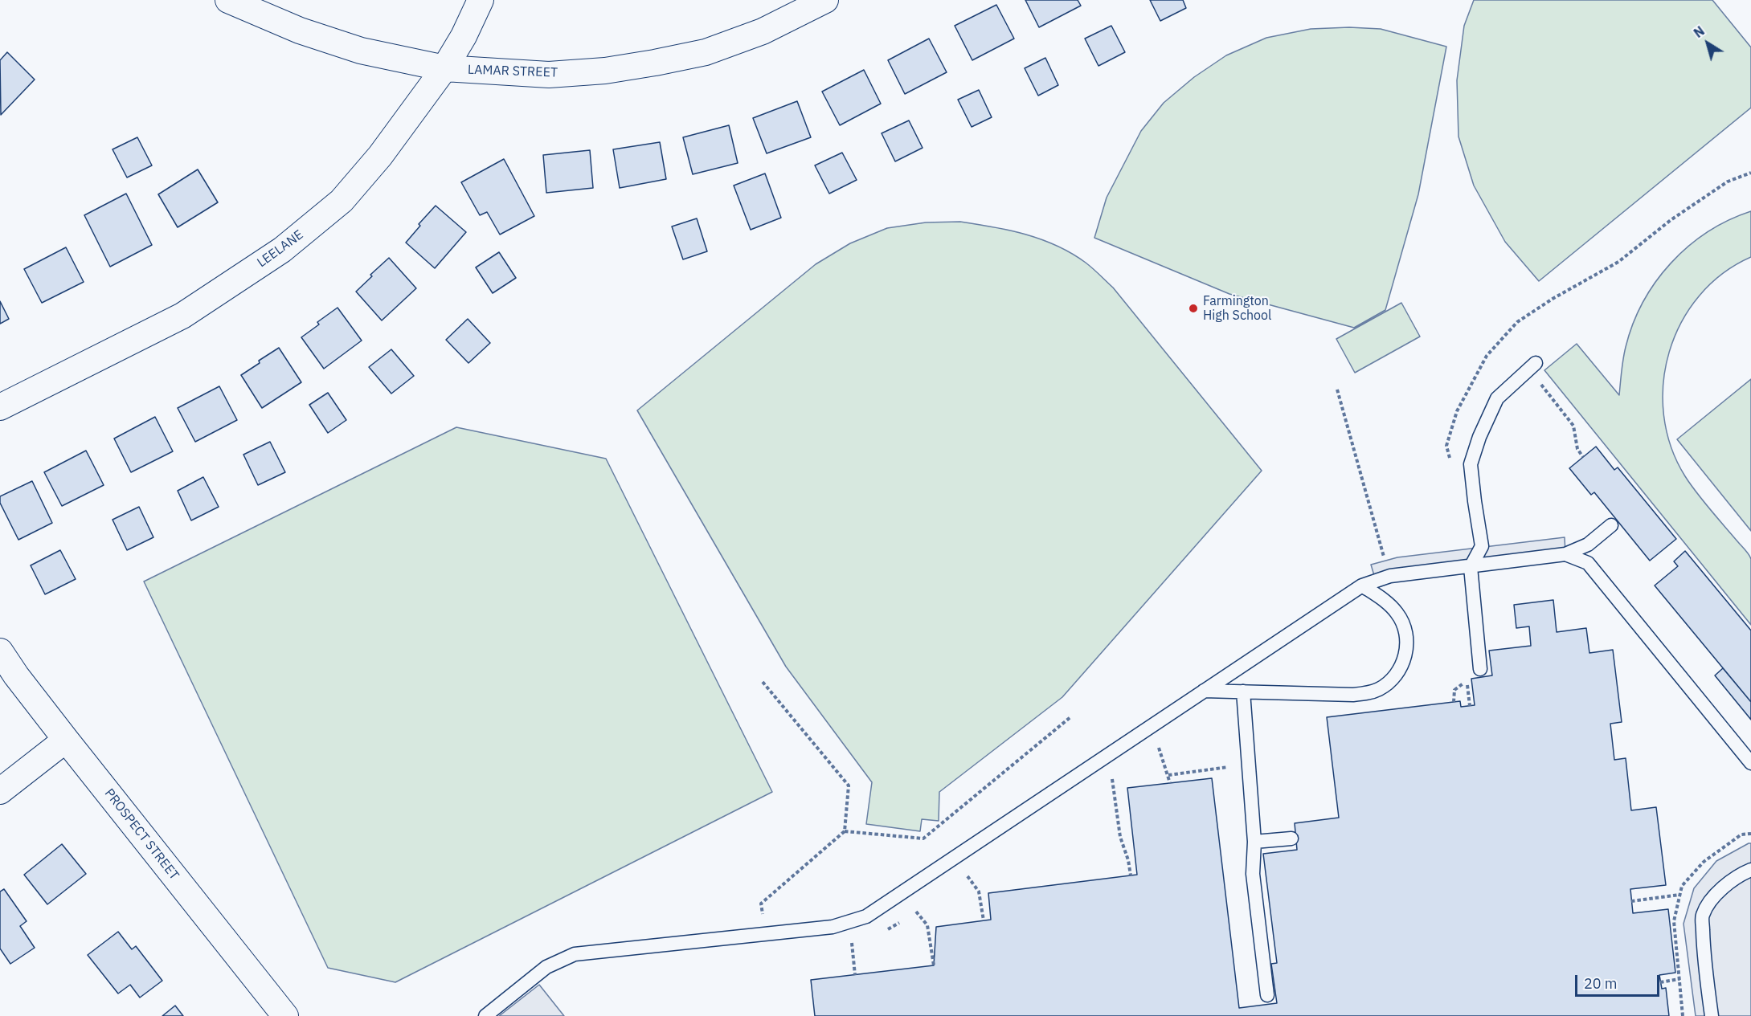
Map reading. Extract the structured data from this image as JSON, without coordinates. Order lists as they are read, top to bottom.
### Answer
{
  "streets": {
    "street": ["LAMAR STREET", "LEELANE", "PROSPECT STREET"]
  },
  "crossings": [
    ["LAMAR STREET", "LEELANE"]
  ],
  "places": ["Farmington High School"],
  "scale_bar": "20 m",
  "north": "top left"
}
